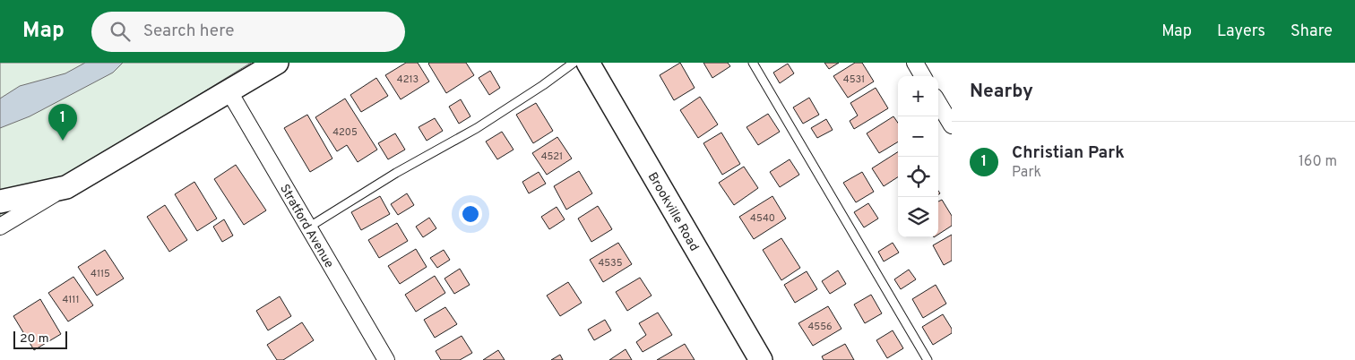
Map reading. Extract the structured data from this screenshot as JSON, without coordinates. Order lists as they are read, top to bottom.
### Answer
{
  "streets": {
    "street": ["Brookville Road", "Stratford Avenue"]
  },
  "house_numbers": [
    "4213",
    "4531",
    "4205",
    "4521",
    "4540",
    "4535",
    "4115",
    "4111",
    "4556"
  ],
  "scale_bar": "20 m",
  "page": {
    "header": "Map",
    "search": "Search here",
    "nav": ["Map", "Layers", "Share"],
    "heading": "Nearby",
    "map_buttons": ["+", "−"],
    "pins": "1",
    "list": [
      {
        "mark": "1",
        "name": "Christian Park",
        "note": "Park",
        "value": "160 m"
      }
    ],
    "scale": "20 m"
  }
}
